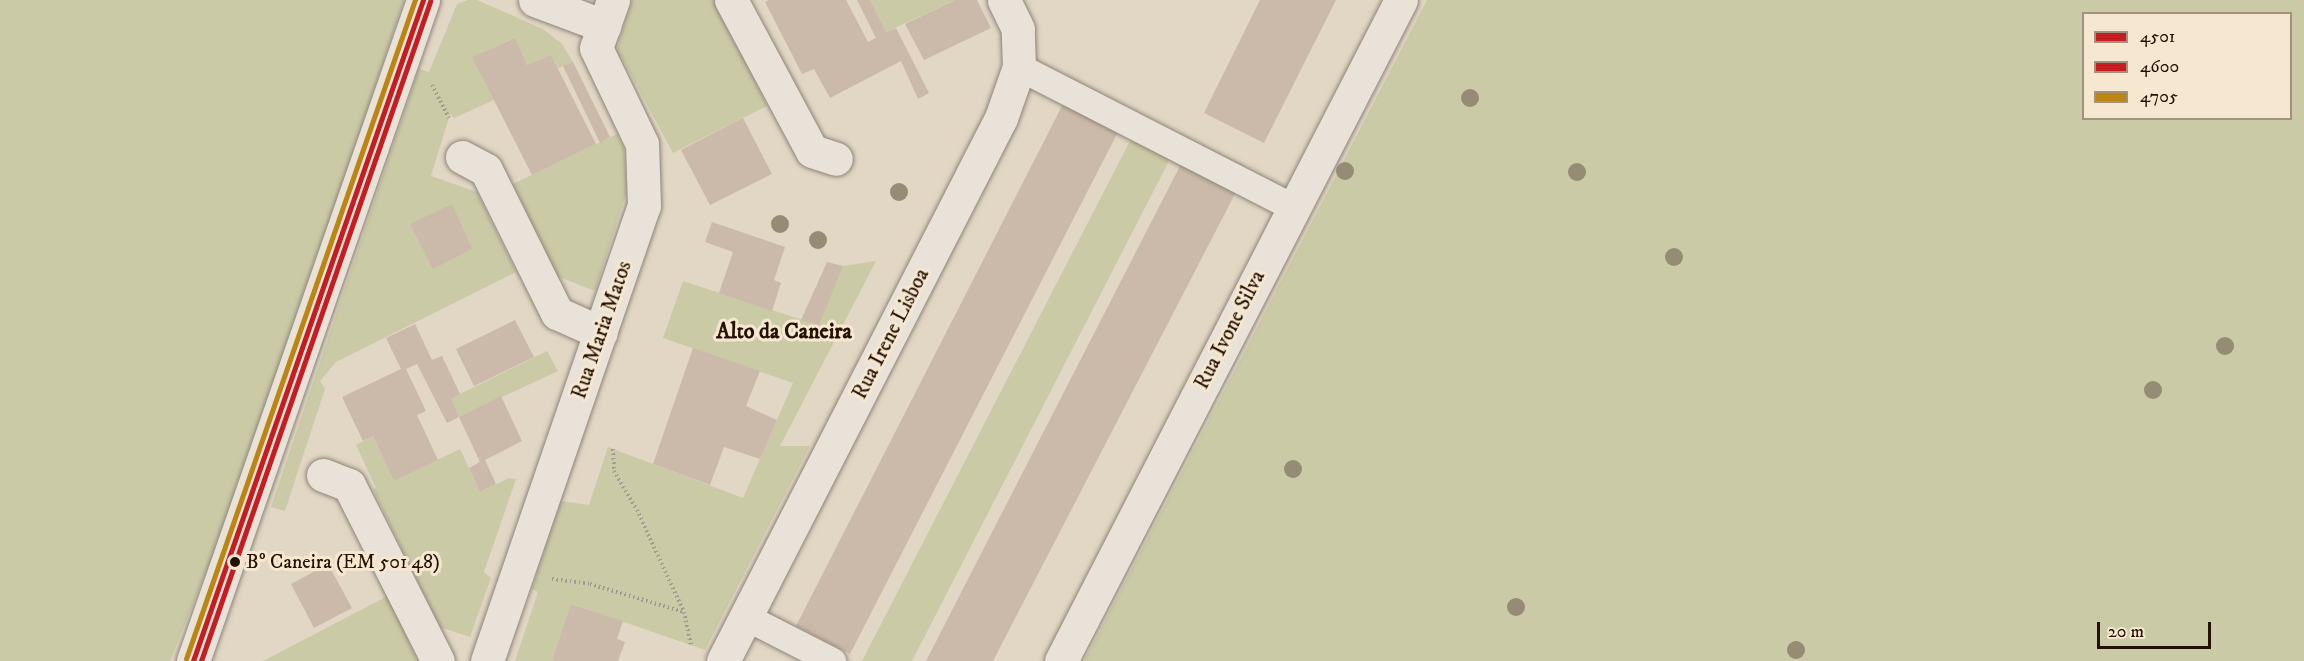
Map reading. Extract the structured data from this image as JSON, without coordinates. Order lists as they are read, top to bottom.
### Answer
{
  "streets": {
    "street": ["Rua Maria Matos", "Rua Ivone Silva", "Rua Irene Lisboa"]
  },
  "districts": ["Alto da Caneira"],
  "places": ["Bº Caneira (EM 501 48)"],
  "lines": ["transit line 4501", "transit line 4705", "transit line 4600"],
  "legend": ["4501", "4600", "4705"],
  "scale_bar": "20 m"
}
